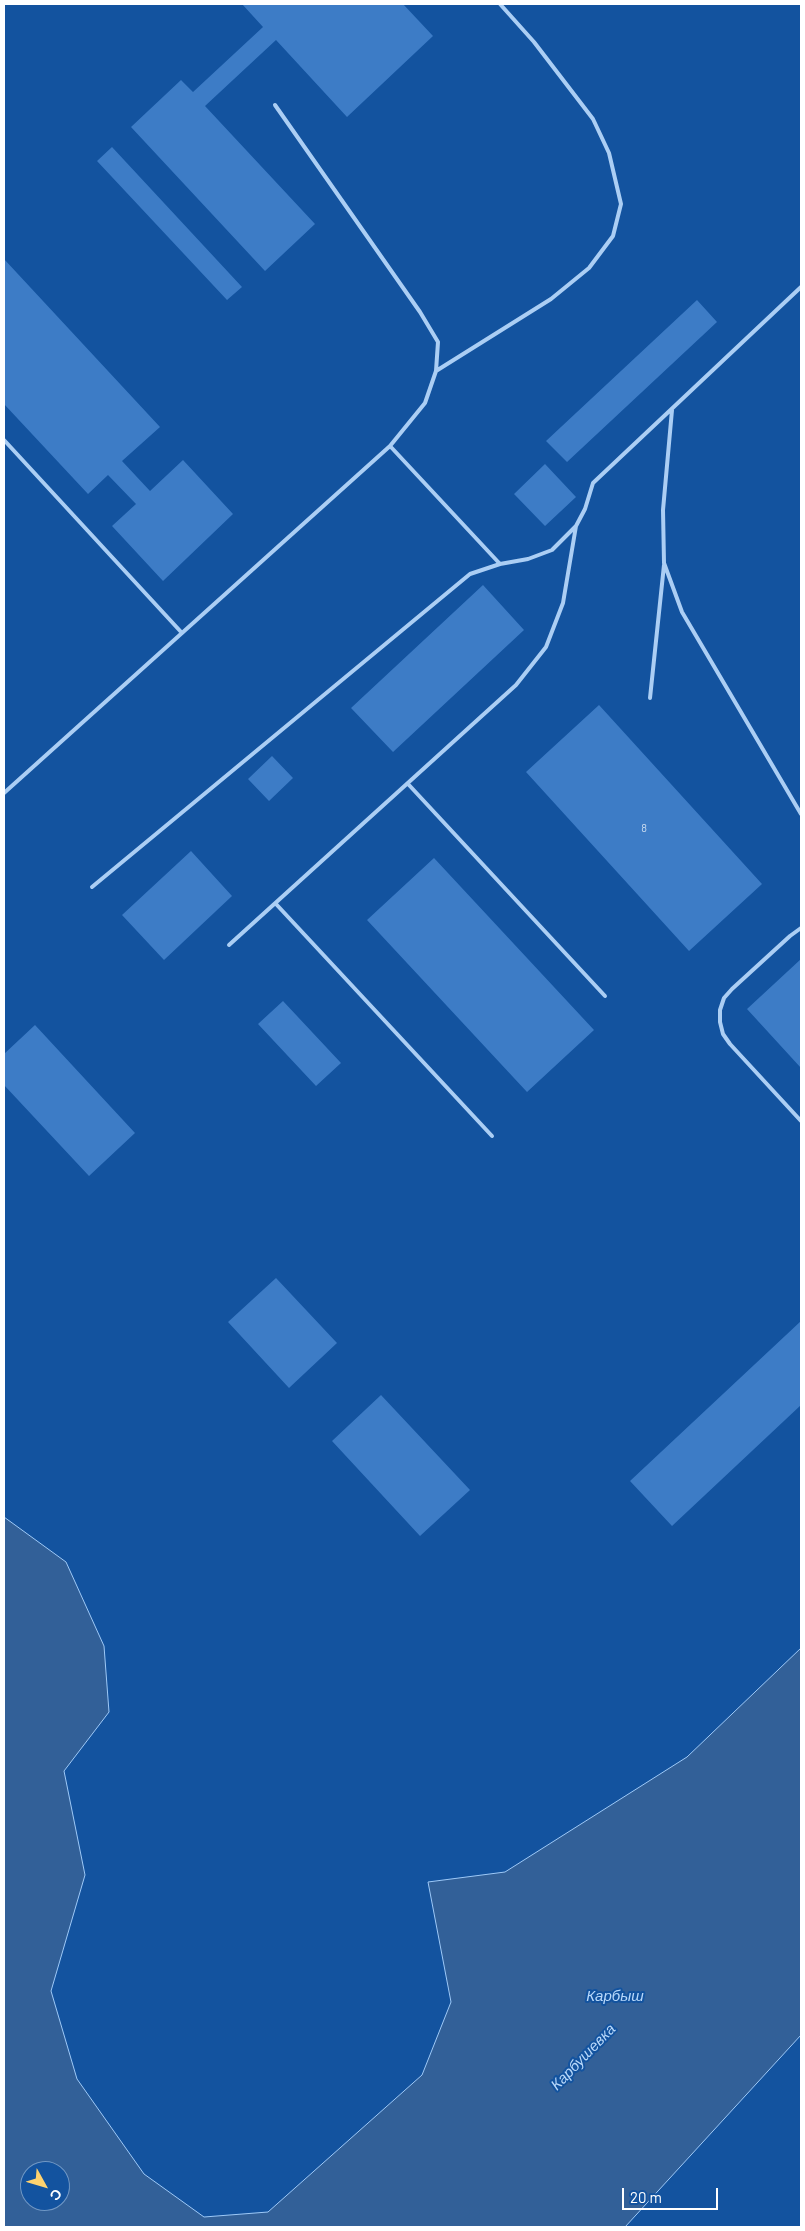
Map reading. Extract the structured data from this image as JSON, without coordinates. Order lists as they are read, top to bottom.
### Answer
{
  "water": ["Карбыш", "Карбушевка"],
  "house_numbers": ["8"],
  "scale_bar": "20 m",
  "north": "bottom right"
}
